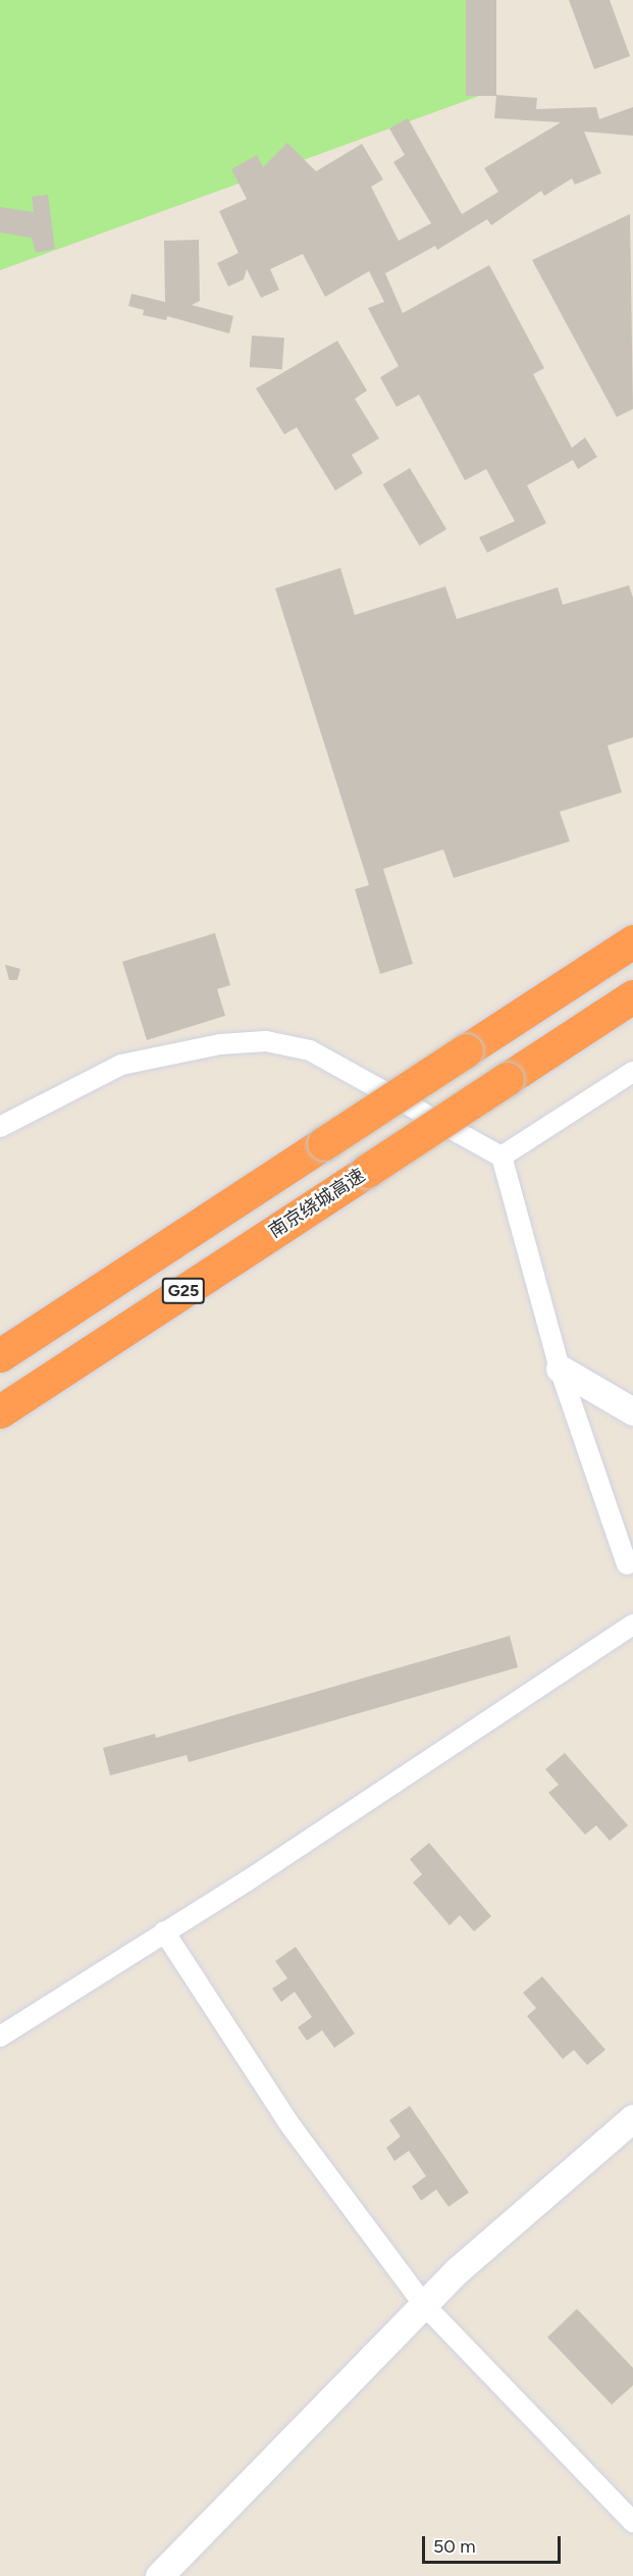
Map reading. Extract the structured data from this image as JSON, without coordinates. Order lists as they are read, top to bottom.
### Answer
{
  "streets": {
    "highway": ["南京绕城高速", "G25"]
  },
  "scale_bar": "50 m"
}
